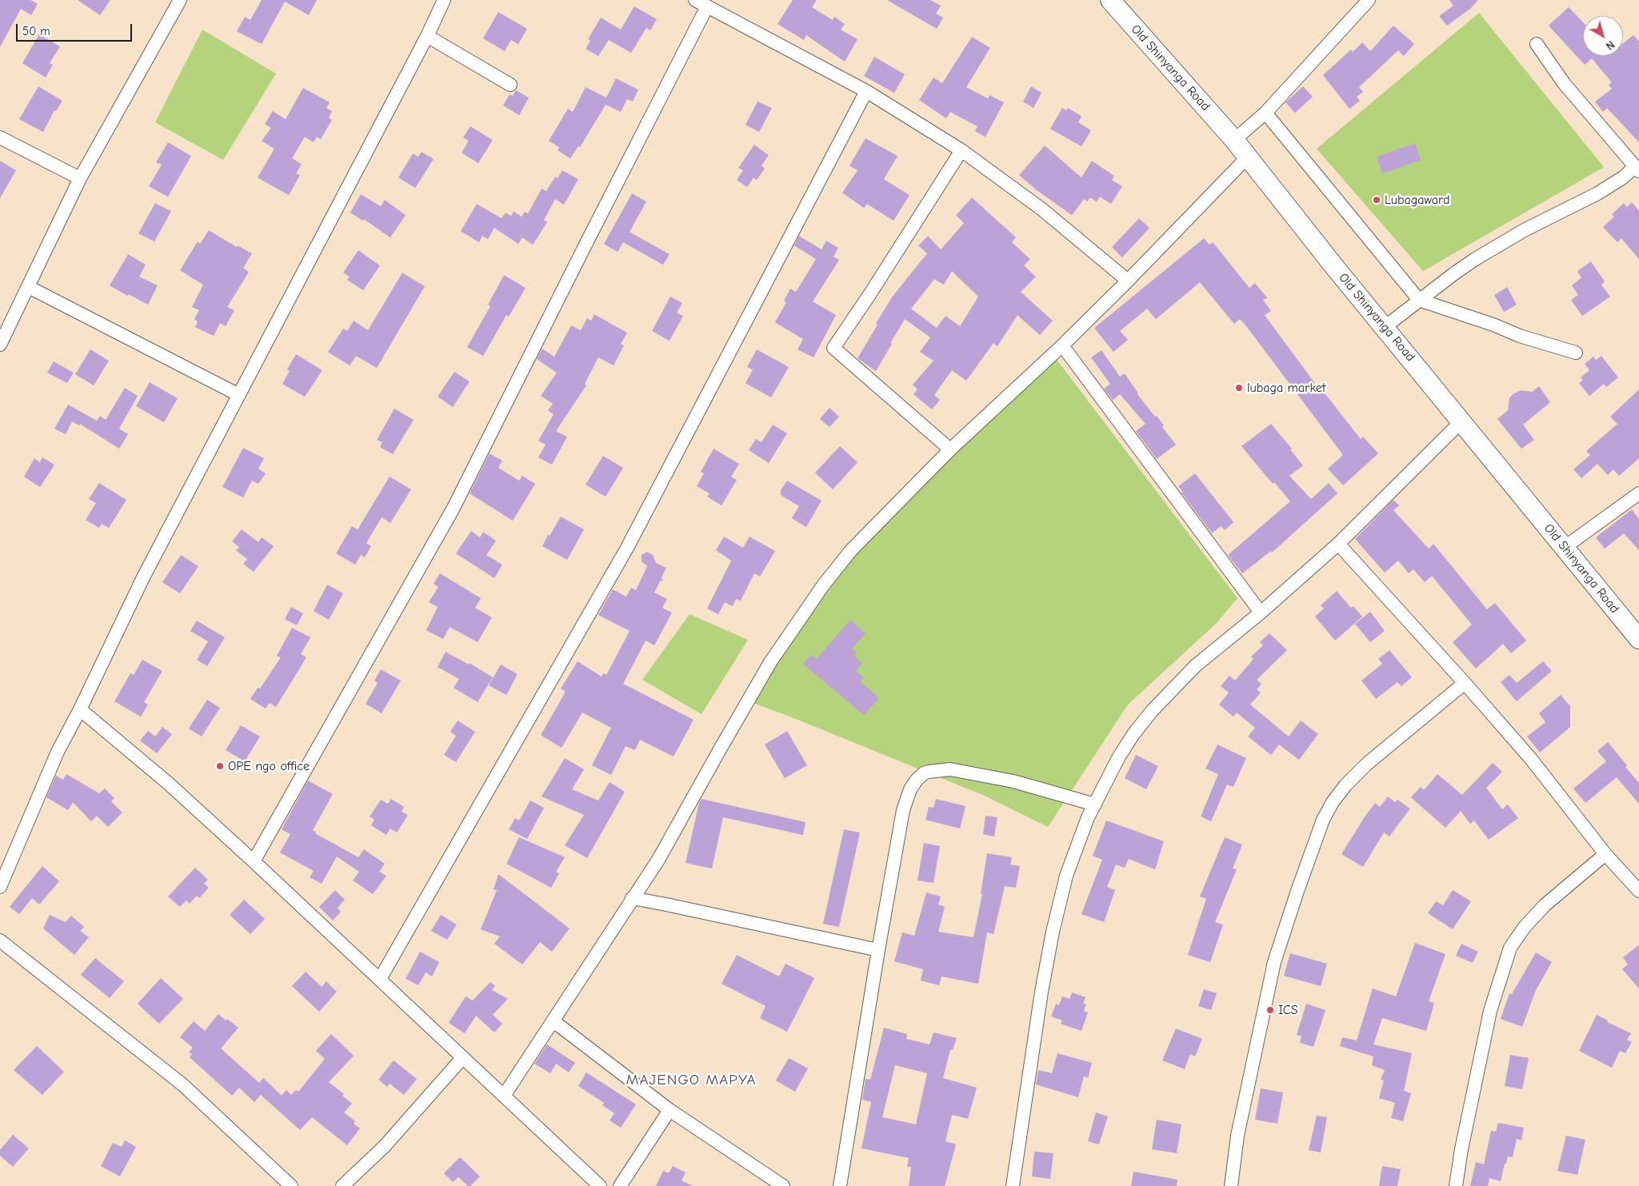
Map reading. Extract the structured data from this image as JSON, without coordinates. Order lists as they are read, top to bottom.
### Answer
{
  "streets": {
    "main road": ["Old Shinyanga Road"]
  },
  "districts": ["MAJENGO MAPYA"],
  "places": [
    "Lubagaward",
    "lubaga market",
    "OPE ngo office",
    "ICS"
  ],
  "scale_bar": "50 m",
  "north": "bottom right"
}
